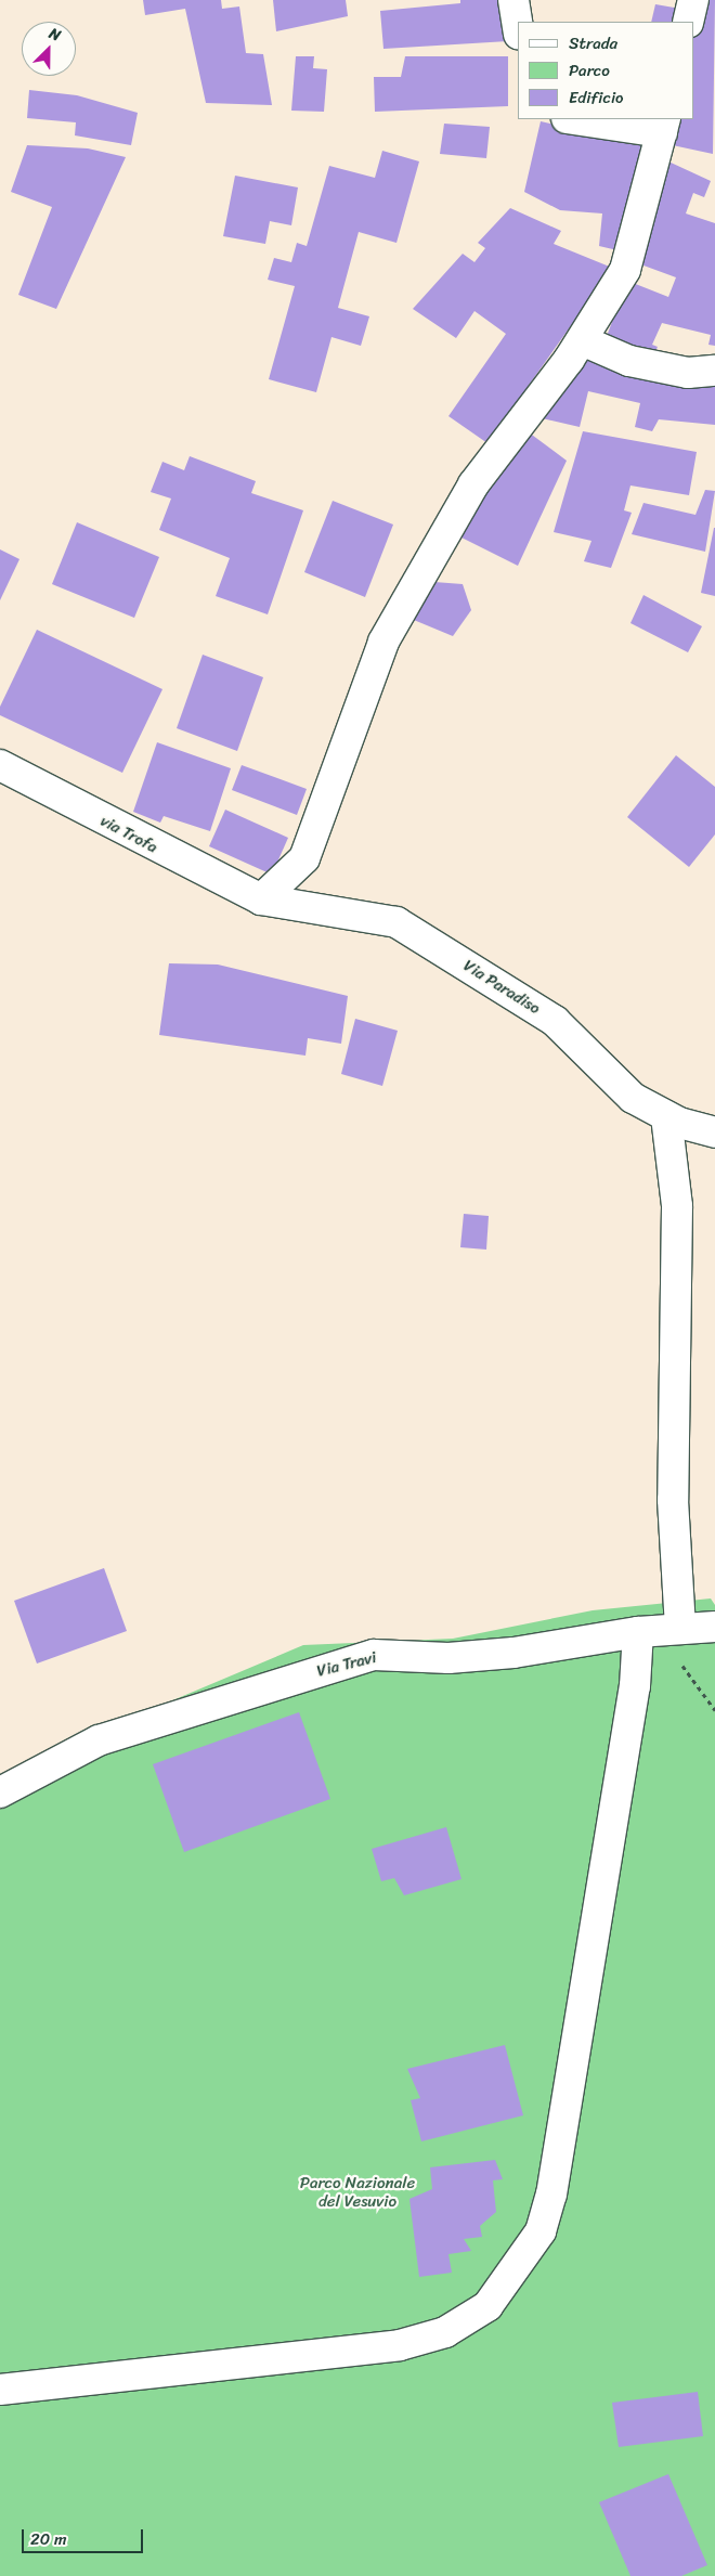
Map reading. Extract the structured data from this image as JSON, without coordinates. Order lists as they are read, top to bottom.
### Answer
{
  "streets": {
    "street": ["via Trofa", "Via Paradiso", "Via Travi"]
  },
  "crossings": [
    ["via Trofa", "Via Paradiso"]
  ],
  "parks": ["Parco Nazionale del Vesuvio"],
  "legend": ["Strada", "Parco", "Edificio"],
  "scale_bar": "20 m",
  "north": "top right"
}
